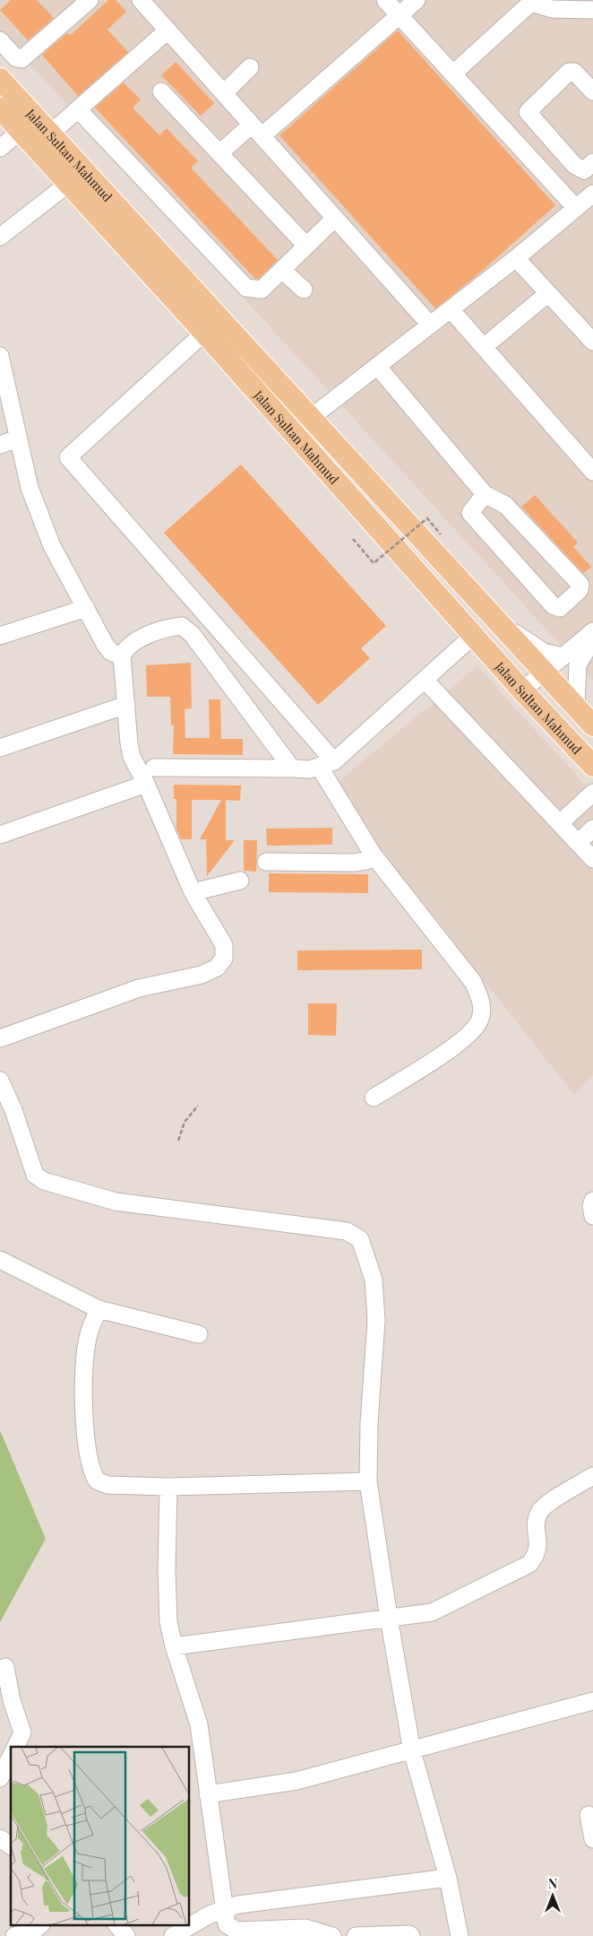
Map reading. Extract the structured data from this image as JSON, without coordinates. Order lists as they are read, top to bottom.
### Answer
{
  "streets": {
    "main road": ["Jalan Sultan Mahmud"]
  },
  "north": "top"
}
